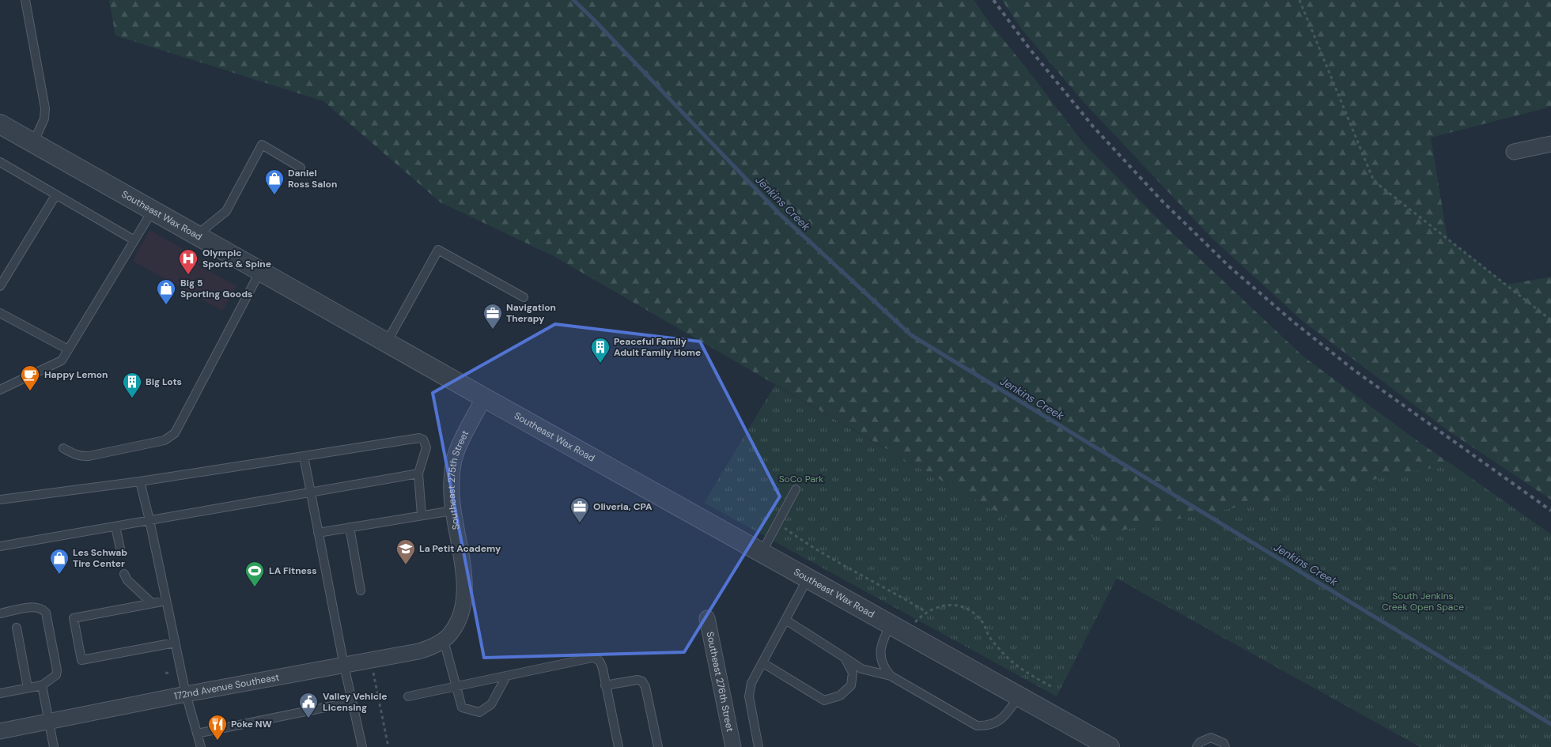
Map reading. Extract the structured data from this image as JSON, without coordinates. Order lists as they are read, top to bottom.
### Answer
{
  "streets": {
    "street": [
      "Southeast Wax Road",
      "Southeast 275th Street",
      "Southeast 276th Street",
      "172nd Avenue Southeast"
    ]
  },
  "crossings": [
    ["Southeast Wax Road", "Southeast 275th Street"],
    ["Southeast 275th Street", "172nd Avenue Southeast"]
  ],
  "water": ["Jenkins Creek"],
  "parks": ["SoCo Park", "South Jenkins Creek Open Space"],
  "places": {
    "shop": ["Daniel Ross Salon", "Big 5 Sporting Goods", "Les Schwab Tire Center"],
    "hospital": ["Olympic Sports & Spine"],
    "office": ["Navigation Therapy", "Oliveria, CPA"],
    "building": ["Peaceful Family Adult Family Home", "Big Lots"],
    "cafe": ["Happy Lemon"],
    "school or university": ["La Petit Academy"],
    "sports": ["LA Fitness"],
    "public building": ["Valley Vehicle Licensing"],
    "restaurant": ["Poke NW"]
  }
}
